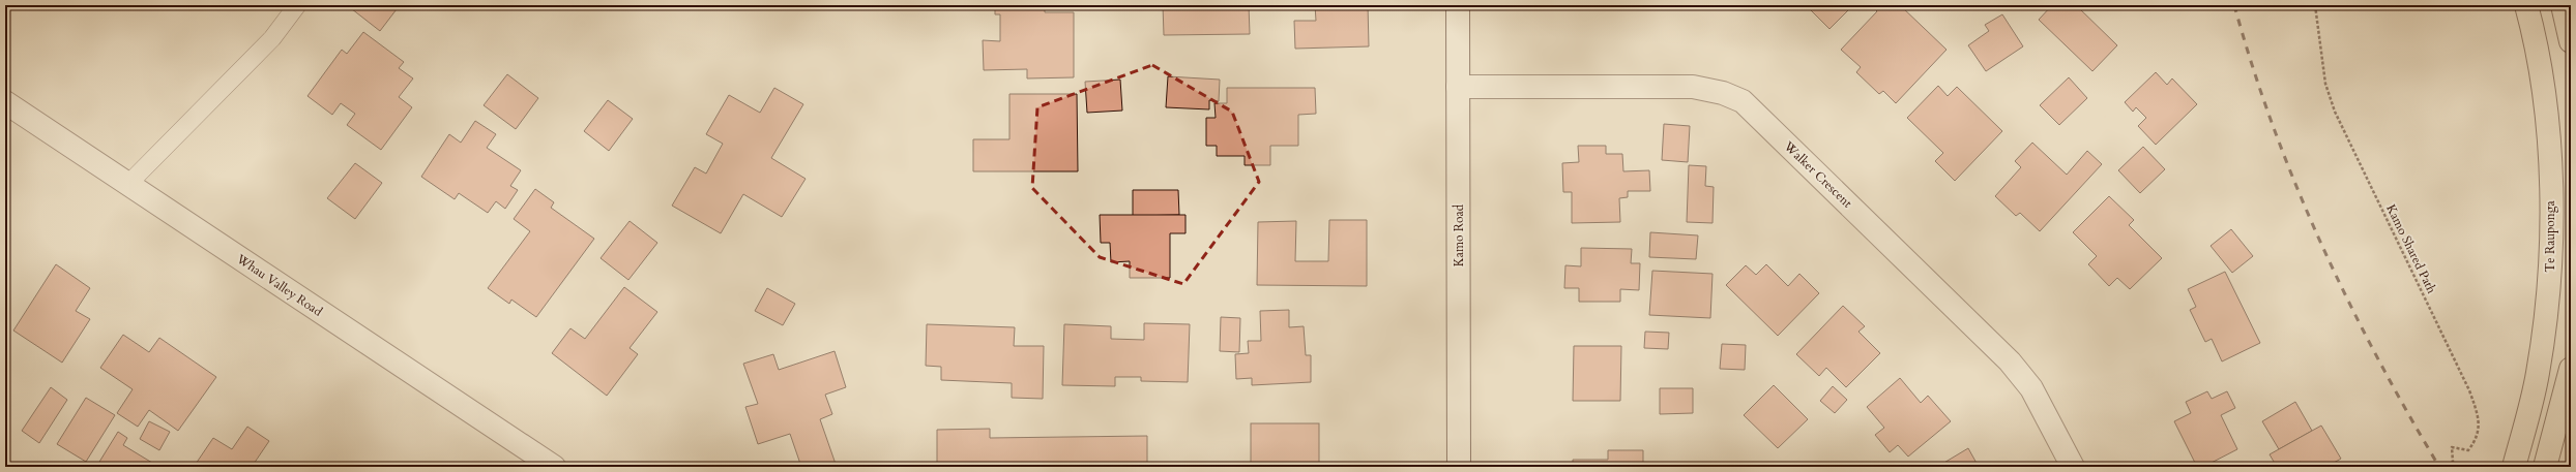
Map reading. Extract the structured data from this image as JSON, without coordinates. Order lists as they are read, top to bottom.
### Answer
{
  "streets": {
    "highway": ["Te Rauponga"],
    "street": ["Walker Crescent", "Kamo Road", "Whau Valley Road"],
    "path": ["Kamo Shared Path"]
  },
  "crossings": [
    ["Walker Crescent", "Kamo Road"]
  ]
}
